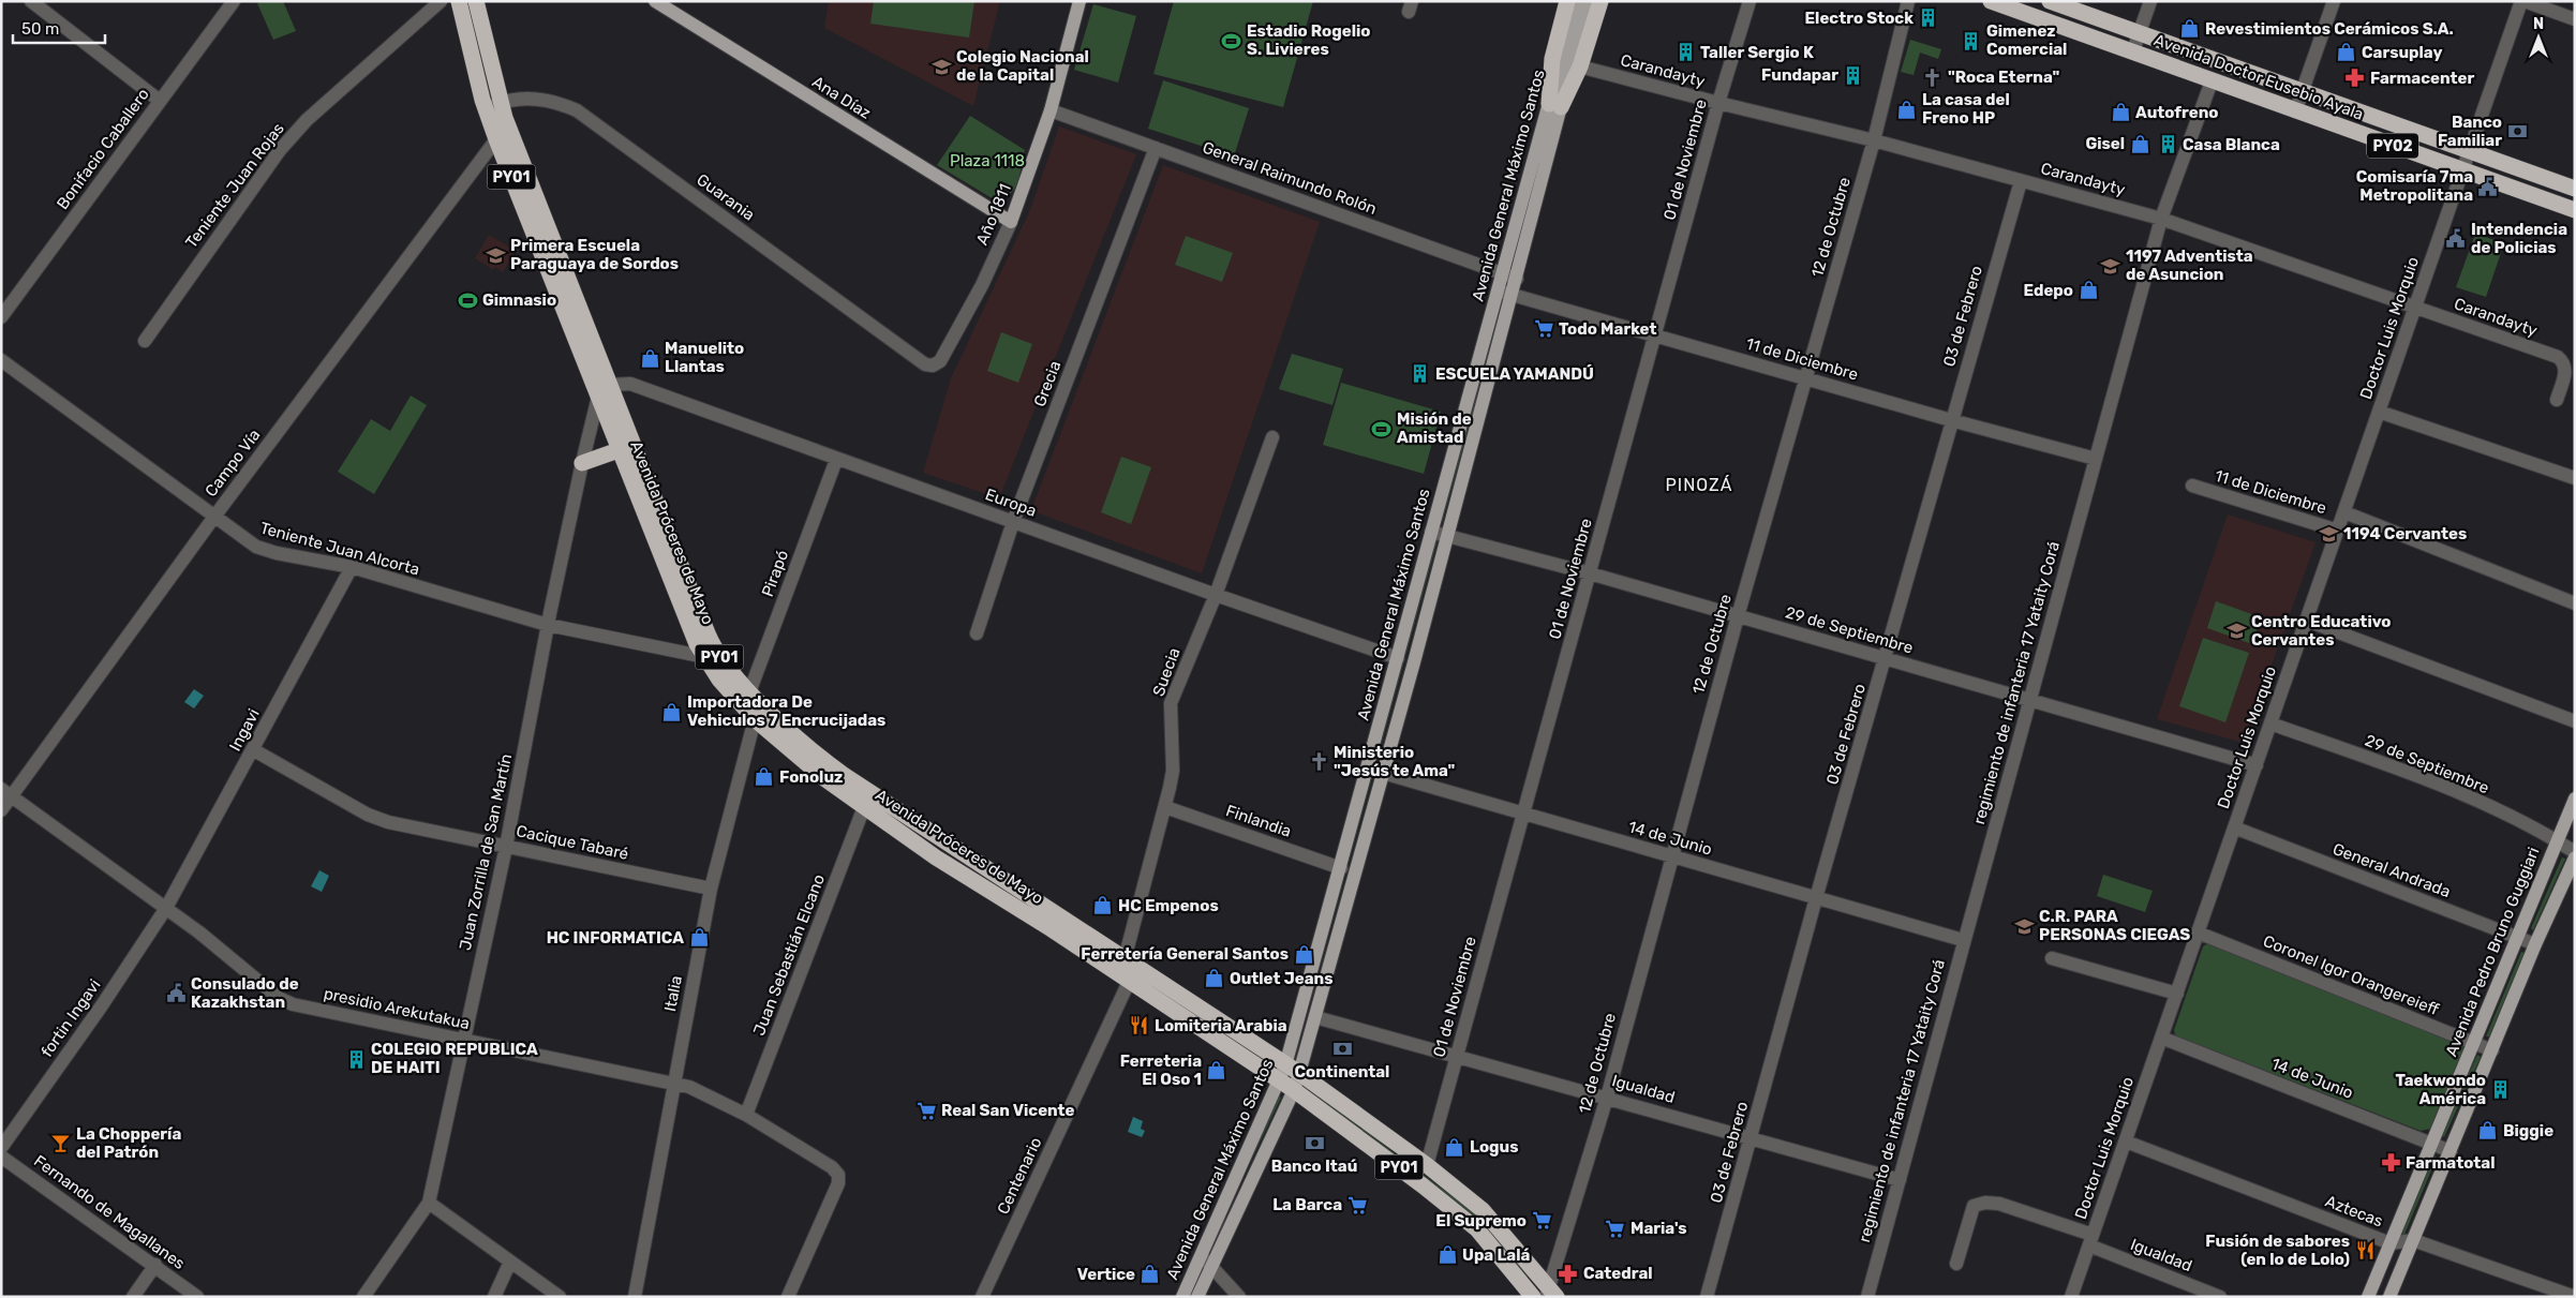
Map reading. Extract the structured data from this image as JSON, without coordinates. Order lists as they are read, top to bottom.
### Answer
{
  "streets": {
    "highway": [
      "Avenida Doctor Eusebio Ayala",
      "PY02",
      "PY01",
      "Avenida Próceres de Mayo"
    ],
    "main road": [
      "Ana Díaz",
      "Avenida General Máximo Santos",
      "Año 1811",
      "Avenida Pedro Bruno Guggiari"
    ],
    "street": [
      "Carandayty",
      "Bonifacio Caballero",
      "01 de Noviembre",
      "General Raimundo Rolón",
      "Teniente Juan Rojas",
      "Guarania",
      "12 de Octubre",
      "03 de Febrero",
      "Doctor Luis Morquio",
      "11 de Diciembre",
      "Grecia",
      "Campo Vía",
      "Europa",
      "Teniente Juan Alcorta",
      "Pirapó",
      "29 de Septiembre",
      "Suecia",
      "regimiento de infanteria 17 Yataity Corá",
      "Ingavi",
      "Finlandia",
      "14 de Junio",
      "Cacique Tabaré",
      "Juan Zorrilla de San Martín",
      "General Andrada",
      "Juan Sebastián Elcano",
      "Coronel Igor Orangereieff",
      "Italia",
      "presidio Arekutakua",
      "fortin Ingavi",
      "Igualdad",
      "Centenario",
      "Aztecas",
      "Fernando de Magallanes"
    ]
  },
  "crossings": [
    ["Carandayty", "01 de Noviembre"],
    ["Carandayty", "Avenida General Máximo Santos"],
    ["Carandayty", "12 de Octubre"],
    ["Carandayty", "03 de Febrero"],
    ["Carandayty", "Doctor Luis Morquio"],
    ["Carandayty", "regimiento de infanteria 17 Yataity Corá"],
    ["Avenida Doctor Eusebio Ayala", "Doctor Luis Morquio"],
    ["Avenida Doctor Eusebio Ayala", "regimiento de infanteria 17 Yataity Corá"],
    ["Ana Díaz", "Año 1811"],
    ["01 de Noviembre", "PY01"],
    ["01 de Noviembre", "11 de Diciembre"],
    ["01 de Noviembre", "29 de Septiembre"],
    ["01 de Noviembre", "14 de Junio"],
    ["01 de Noviembre", "Igualdad"],
    ["PY01", "Avenida General Máximo Santos"],
    ["PY01", "12 de Octubre"],
    ["PY01", "Avenida Próceres de Mayo"],
    ["General Raimundo Rolón", "Avenida General Máximo Santos"],
    ["General Raimundo Rolón", "Año 1811"],
    ["General Raimundo Rolón", "Grecia"],
    ["Avenida General Máximo Santos", "11 de Diciembre"],
    ["Avenida General Máximo Santos", "Europa"],
    ["Avenida General Máximo Santos", "Avenida Próceres de Mayo"],
    ["Avenida General Máximo Santos", "29 de Septiembre"],
    ["Avenida General Máximo Santos", "Finlandia"],
    ["Avenida General Máximo Santos", "14 de Junio"],
    ["Avenida General Máximo Santos", "Igualdad"],
    ["Guarania", "Año 1811"],
    ["Guarania", "Avenida Próceres de Mayo"],
    ["12 de Octubre", "11 de Diciembre"],
    ["12 de Octubre", "29 de Septiembre"],
    ["12 de Octubre", "14 de Junio"],
    ["12 de Octubre", "Igualdad"],
    ["03 de Febrero", "11 de Diciembre"],
    ["03 de Febrero", "29 de Septiembre"],
    ["03 de Febrero", "14 de Junio"],
    ["03 de Febrero", "Igualdad"],
    ["Doctor Luis Morquio", "11 de Diciembre"],
    ["Doctor Luis Morquio", "29 de Septiembre"],
    ["Doctor Luis Morquio", "14 de Junio"],
    ["Doctor Luis Morquio", "General Andrada"],
    ["Doctor Luis Morquio", "Coronel Igor Orangereieff"],
    ["Doctor Luis Morquio", "Igualdad"],
    ["Doctor Luis Morquio", "Aztecas"],
    ["11 de Diciembre", "regimiento de infanteria 17 Yataity Corá"],
    ["Grecia", "Europa"],
    ["Campo Vía", "Avenida Próceres de Mayo"],
    ["Campo Vía", "Teniente Juan Alcorta"],
    ["Campo Vía", "presidio Arekutakua"],
    ["Europa", "Avenida Próceres de Mayo"],
    ["Europa", "Pirapó"],
    ["Europa", "Suecia"],
    ["Avenida Próceres de Mayo", "Teniente Juan Alcorta"],
    ["Avenida Próceres de Mayo", "Pirapó"],
    ["Avenida Próceres de Mayo", "Suecia"],
    ["Avenida Próceres de Mayo", "Juan Zorrilla de San Martín"],
    ["Avenida Próceres de Mayo", "Juan Sebastián Elcano"],
    ["Avenida Próceres de Mayo", "Italia"],
    ["Avenida Próceres de Mayo", "Centenario"],
    ["Teniente Juan Alcorta", "Ingavi"],
    ["Teniente Juan Alcorta", "Juan Zorrilla de San Martín"],
    ["Pirapó", "Italia"],
    ["29 de Septiembre", "regimiento de infanteria 17 Yataity Corá"],
    ["29 de Septiembre", "Avenida Pedro Bruno Guggiari"],
    ["Suecia", "Finlandia"],
    ["regimiento de infanteria 17 Yataity Corá", "14 de Junio"],
    ["regimiento de infanteria 17 Yataity Corá", "Igualdad"],
    ["Ingavi", "Cacique Tabaré"],
    ["Ingavi", "presidio Arekutakua"],
    ["Ingavi", "fortin Ingavi"],
    ["14 de Junio", "Avenida Pedro Bruno Guggiari"],
    ["Cacique Tabaré", "Juan Zorrilla de San Martín"],
    ["Cacique Tabaré", "Italia"],
    ["Juan Zorrilla de San Martín", "presidio Arekutakua"],
    ["General Andrada", "Avenida Pedro Bruno Guggiari"],
    ["Avenida Pedro Bruno Guggiari", "Coronel Igor Orangereieff"],
    ["Avenida Pedro Bruno Guggiari", "Aztecas"],
    ["Juan Sebastián Elcano", "presidio Arekutakua"],
    ["Italia", "presidio Arekutakua"],
    ["presidio Arekutakua", "fortin Ingavi"]
  ],
  "districts": ["PINOZÁ"],
  "parks": ["Plaza 1118"],
  "places": {
    "building": [
      "Electro Stock",
      "Gimenez Comercial",
      "Taller Sergio K",
      "Fundapar",
      "Casa Blanca",
      "ESCUELA YAMANDÚ",
      "COLEGIO REPUBLICA DE HAITI",
      "Taekwondo América"
    ],
    "shop": [
      "Revestimientos Cerámicos S.A.",
      "Carsuplay",
      "La casa del Freno HP",
      "Autofreno",
      "Gisel",
      "Edepo",
      "Manuelito Llantas",
      "Importadora De Vehiculos 7 Encrucijadas",
      "Fonoluz",
      "HC Empenos",
      "HC INFORMATICA",
      "Ferretería General Santos",
      "Outlet Jeans",
      "Ferreteria El Oso 1",
      "Biggie",
      "Logus",
      "Upa Lalá",
      "Vertice"
    ],
    "sports": ["Estadio Rogelio S. Livieres", "Gimnasio", "Misión de Amistad"],
    "school or university": [
      "Colegio Nacional de la Capital",
      "Primera Escuela Paraguaya de Sordos",
      "1197 Adventista de Asuncion",
      "1194 Cervantes",
      "Centro Educativo Cervantes",
      "C.R. PARA PERSONAS CIEGAS"
    ],
    "church": ["\"Roca Eterna\"", "Ministerio \"Jesús te Ama\""],
    "pharmacy": ["Farmacenter", "Farmatotal", "Catedral"],
    "bank": ["Banco Familiar", "Continental", "Banco Itaú"],
    "public building": ["Comisaría 7ma Metropolitana", "Intendencia de Policias", "Consulado de Kazakhstan"],
    "supermarket": [
      "Todo Market",
      "Real San Vicente",
      "La Barca",
      "El Supremo",
      "Maria's"
    ],
    "restaurant": ["Lomiteria Arabia", "Fusión de sabores (en lo de Lolo)"],
    "bar": ["La Choppería del Patrón"]
  },
  "scale_bar": "50 m",
  "north": "top"
}
